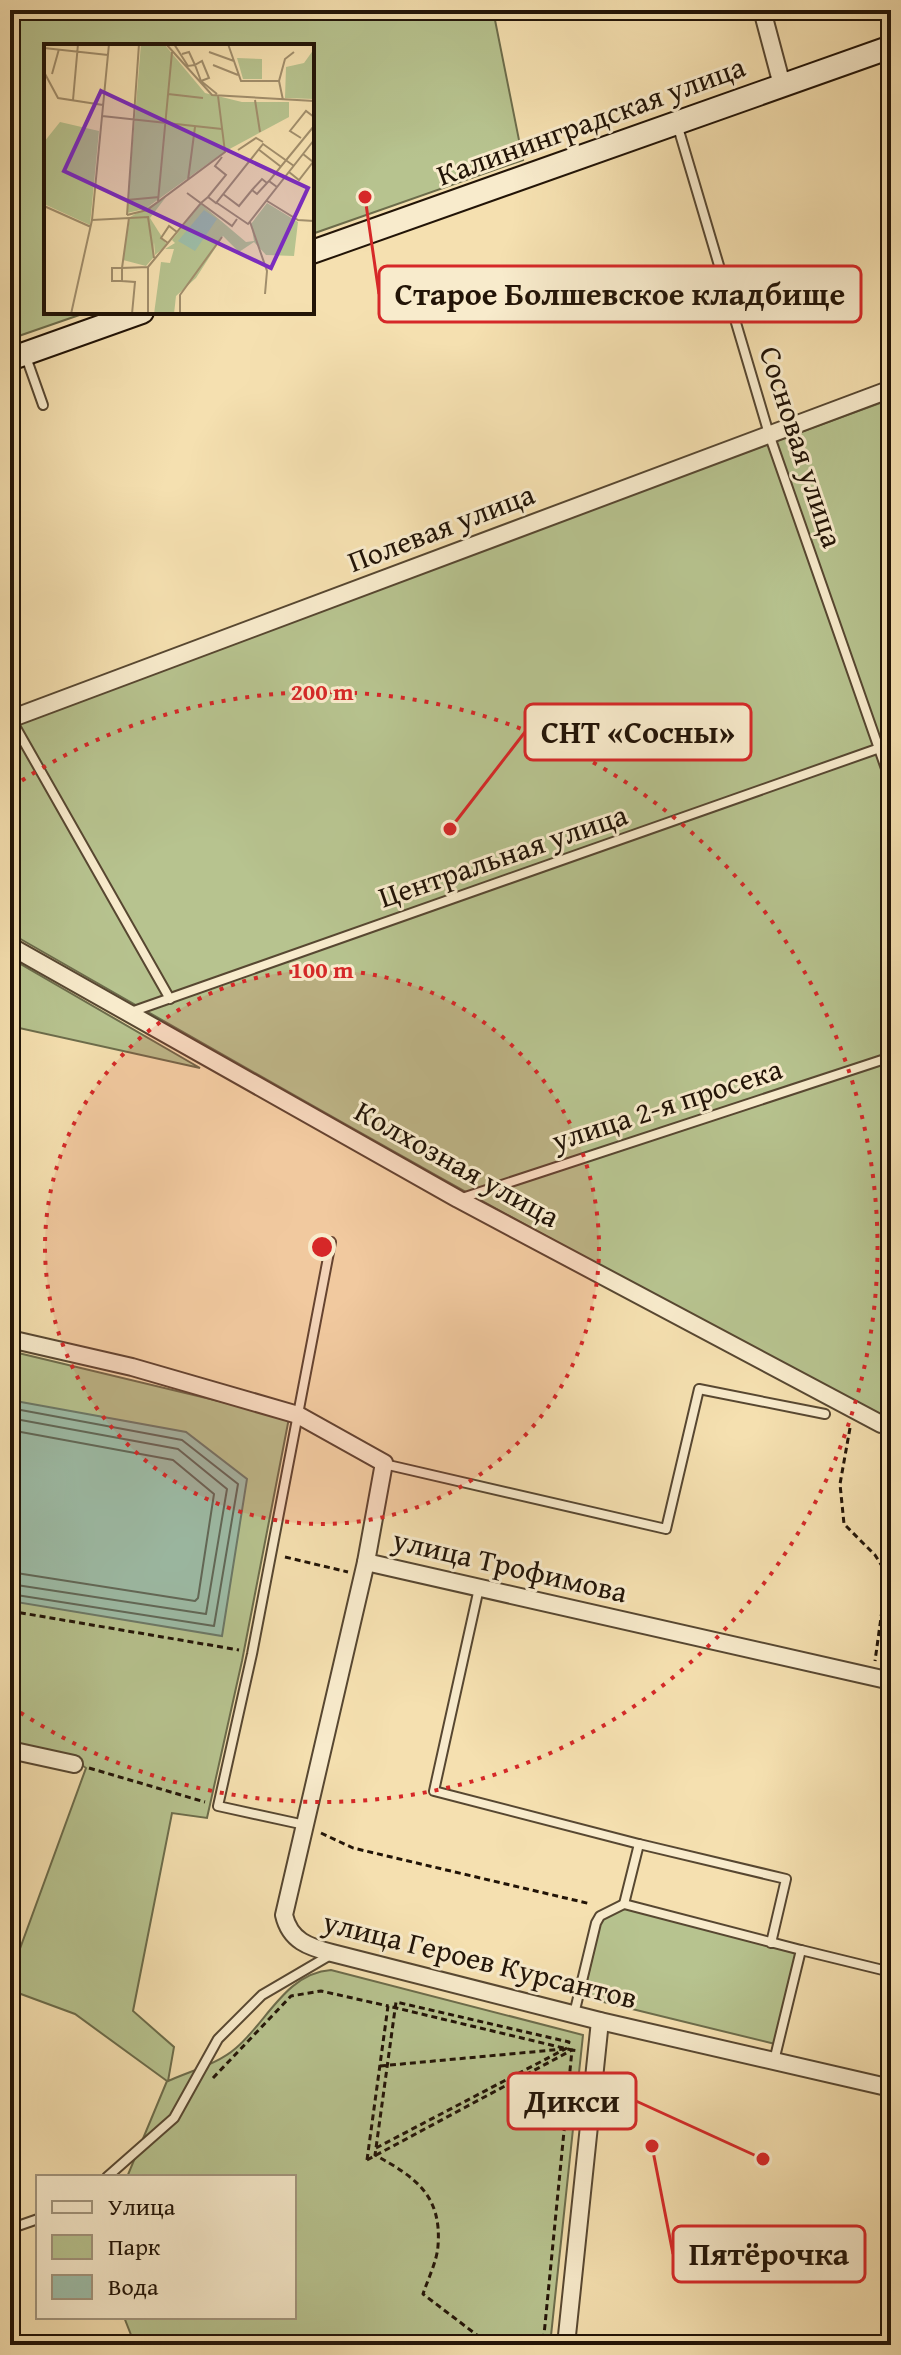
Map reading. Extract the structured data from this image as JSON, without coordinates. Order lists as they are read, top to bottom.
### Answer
{
  "streets": {
    "street": [
      "Калининградская улица",
      "Полевая улица",
      "Колхозная улица",
      "улица Трофимова",
      "улица Героев Курсантов"
    ],
    "lane": ["Сосновая улица", "Центральная улица", "улица 2-я просека"]
  },
  "crossings": [
    ["Калининградская улица", "Сосновая улица"],
    ["Сосновая улица", "Полевая улица"],
    ["Сосновая улица", "Центральная улица"],
    ["Центральная улица", "Колхозная улица"],
    ["улица 2-я просека", "Колхозная улица"],
    ["улица Трофимова", "улица Героев Курсантов"]
  ],
  "places": [
    "Старое Болшевское кладбище",
    "СНТ «Сосны»",
    "Пятёрочка",
    "Дикси"
  ],
  "legend": ["Улица", "Парк", "Вода"],
  "rings": ["200 m", "100 m"]
}
